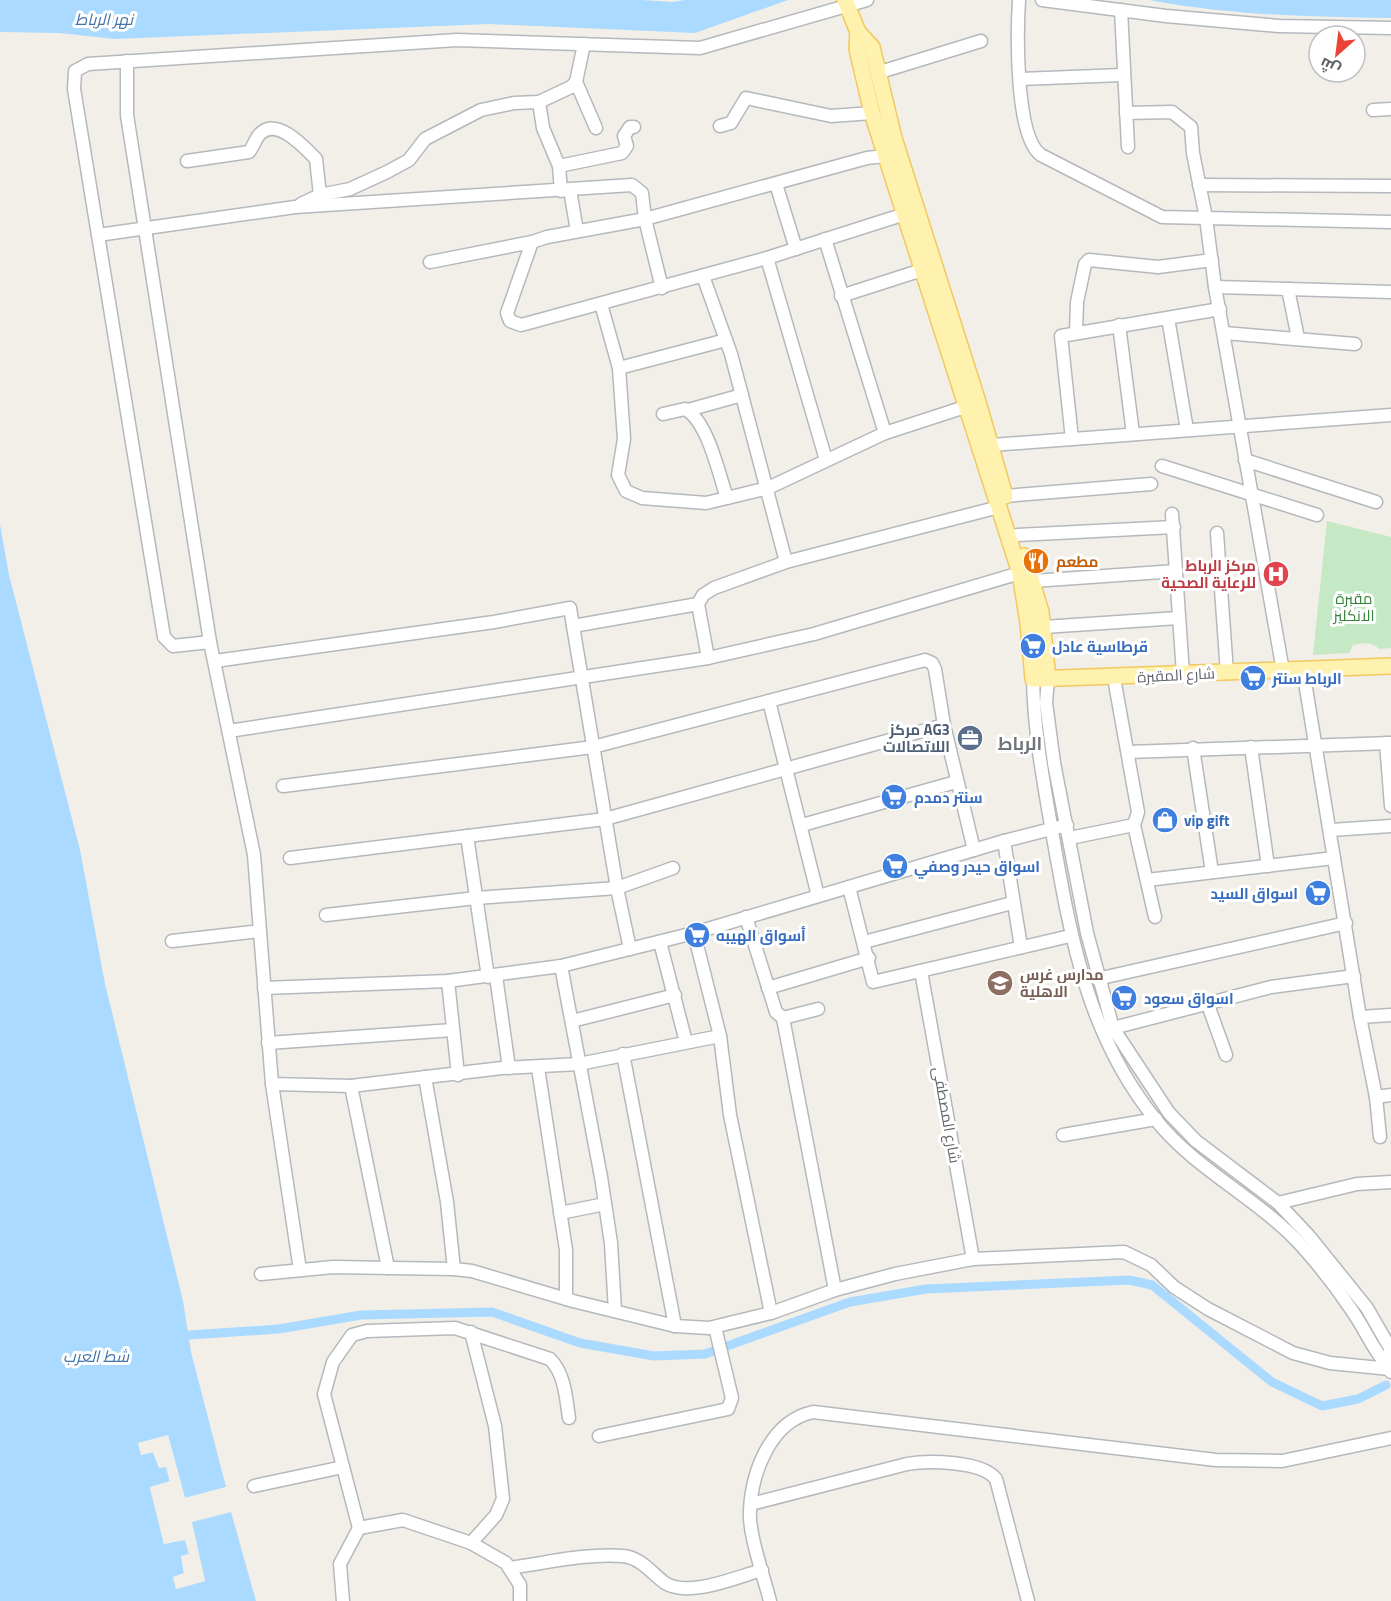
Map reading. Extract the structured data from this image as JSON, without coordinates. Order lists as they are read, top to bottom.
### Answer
{
  "streets": {
    "main road": ["شارع المقبرة"],
    "street": ["شارع المصطفى"]
  },
  "districts": ["الرباط"],
  "water": ["نهر الرباط", "شط العرب"],
  "parks": ["مقبرة الانكليز"],
  "places": {
    "restaurant": ["مطعم"],
    "hospital": ["مركز الرباط للرعاية الصحية"],
    "supermarket": [
      "قرطاسية عادل",
      "الرباط سنتر",
      "سنتر دمدم",
      "اسواق حيدر وصفي",
      "اسواق السيد",
      "أسواق الهيبه",
      "اسواق سعود"
    ],
    "office": ["مركز AG3 اللاتصالات"],
    "shop": ["vip gift"],
    "school or university": ["مدارس غرس الاهلية"]
  },
  "north": "bottom left"
}
